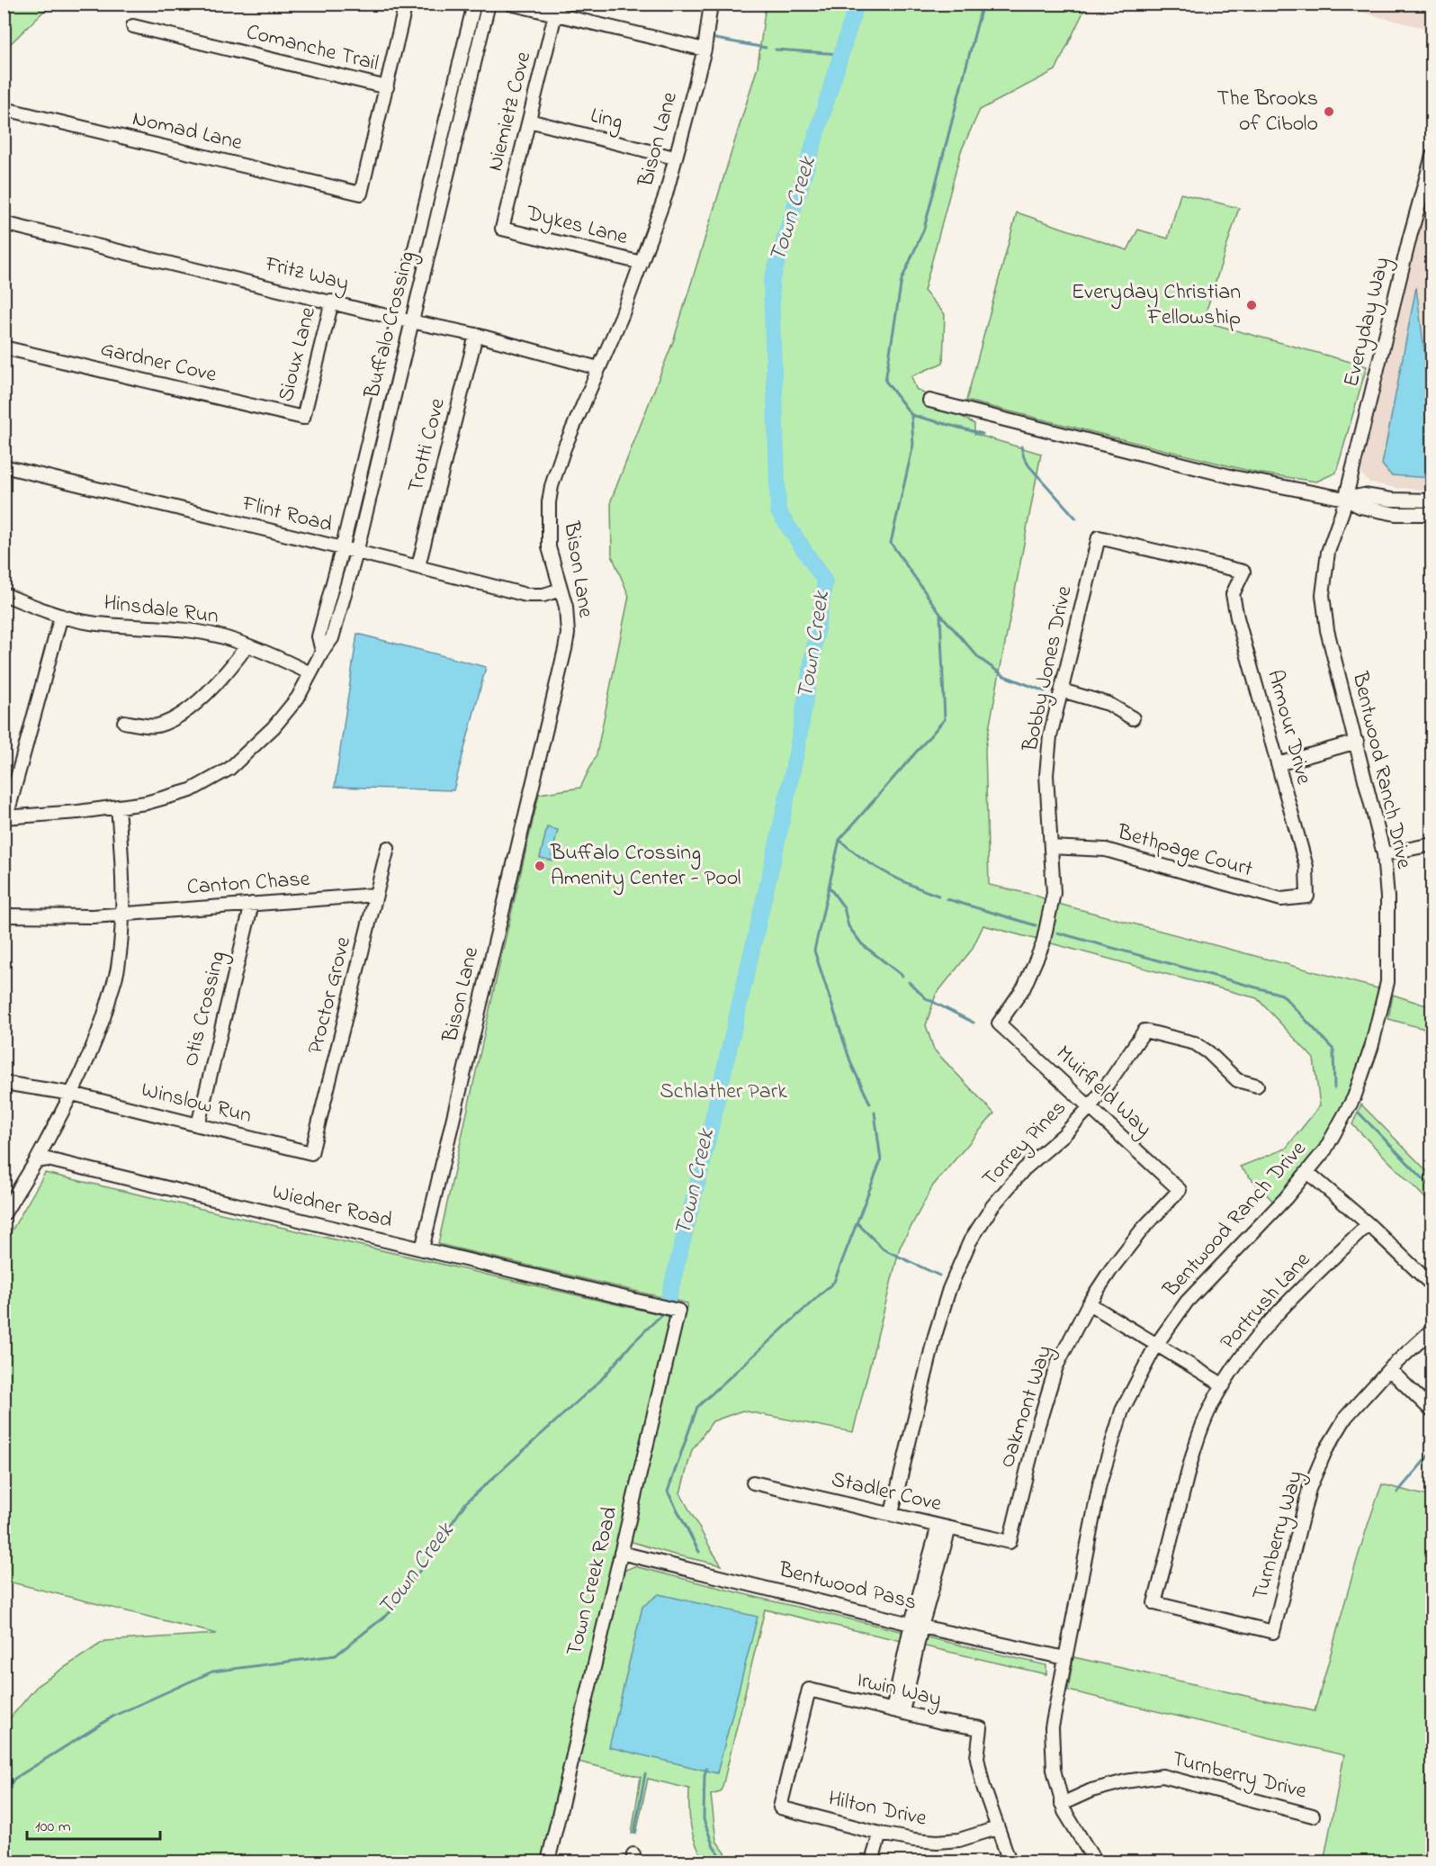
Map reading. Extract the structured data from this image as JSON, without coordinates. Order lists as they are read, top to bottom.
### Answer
{
  "streets": {
    "street": [
      "Comanche Trail",
      "Niemietz Cove",
      "Ling",
      "Nomad Lane",
      "Bison Lane",
      "Dykes Lane",
      "Fritz Way",
      "Everyday Way",
      "Buffalo Crossing",
      "Sioux Lane",
      "Gardner Cove",
      "Trotti Cove",
      "Flint Road",
      "Hinsdale Run",
      "Bobby Jones Drive",
      "Armour Drive",
      "Bentwood Ranch Drive",
      "Bethpage Court",
      "Canton Chase",
      "Proctor Grove",
      "Otis Crossing",
      "Muirfield Way",
      "Winslow Run",
      "Torrey Pines",
      "Wiedner Road",
      "Portrush Lane",
      "Oakmont Way",
      "Stadler Cove",
      "Turnberry Way",
      "Town Creek Road",
      "Bentwood Pass",
      "Irwin Way",
      "Turnberry Drive",
      "Hilton Drive"
    ]
  },
  "crossings": [
    ["Comanche Trail", "Nomad Lane"],
    ["Niemietz Cove", "Ling"],
    ["Niemietz Cove", "Dykes Lane"],
    ["Ling", "Bison Lane"],
    ["Bison Lane", "Dykes Lane"],
    ["Bison Lane", "Fritz Way"],
    ["Bison Lane", "Flint Road"],
    ["Bison Lane", "Wiedner Road"],
    ["Fritz Way", "Buffalo Crossing"],
    ["Fritz Way", "Sioux Lane"],
    ["Fritz Way", "Trotti Cove"],
    ["Everyday Way", "Bentwood Ranch Drive"],
    ["Buffalo Crossing", "Flint Road"],
    ["Buffalo Crossing", "Hinsdale Run"],
    ["Sioux Lane", "Gardner Cove"],
    ["Trotti Cove", "Flint Road"],
    ["Bobby Jones Drive", "Armour Drive"],
    ["Bobby Jones Drive", "Bethpage Court"],
    ["Bobby Jones Drive", "Muirfield Way"],
    ["Armour Drive", "Bethpage Court"],
    ["Bentwood Ranch Drive", "Bentwood Pass"],
    ["Bentwood Ranch Drive", "Turnberry Drive"],
    ["Canton Chase", "Proctor Grove"],
    ["Canton Chase", "Otis Crossing"],
    ["Proctor Grove", "Winslow Run"],
    ["Otis Crossing", "Winslow Run"],
    ["Muirfield Way", "Torrey Pines"],
    ["Muirfield Way", "Oakmont Way"],
    ["Torrey Pines", "Stadler Cove"],
    ["Wiedner Road", "Town Creek Road"],
    ["Portrush Lane", "Turnberry Way"],
    ["Oakmont Way", "Stadler Cove"],
    ["Town Creek Road", "Bentwood Pass"],
    ["Irwin Way", "Hilton Drive"]
  ],
  "water": ["Town Creek"],
  "parks": ["Schlather Park"],
  "places": ["The Brooks of Cibolo", "Everyday Christian Fellowship", "Buffalo Crossing Amenity Center - Pool"],
  "scale_bar": "100 m"
}
